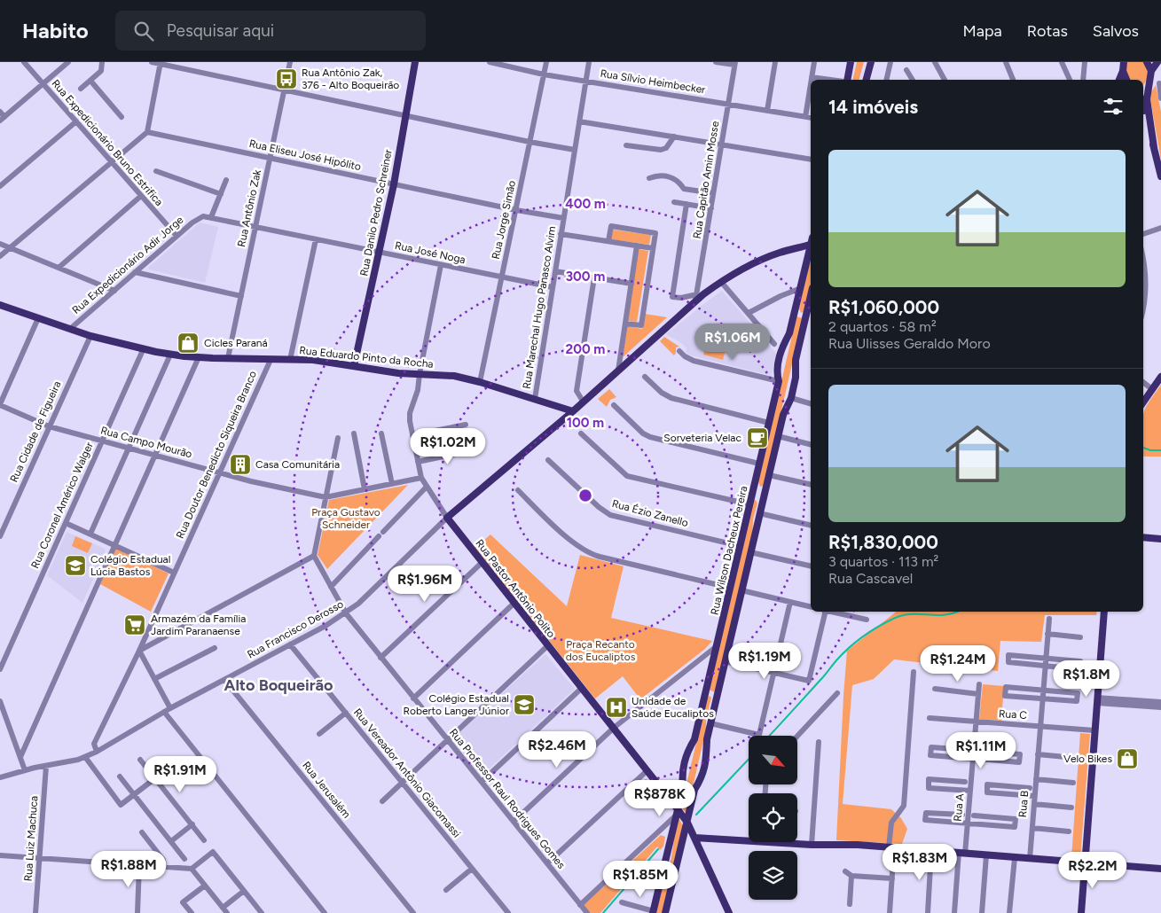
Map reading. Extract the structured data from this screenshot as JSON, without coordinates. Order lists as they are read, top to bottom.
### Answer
{
  "streets": {
    "main road": [
      "Rua Danilo Pedro Schreiner",
      "Rua Eduardo Pinto da Rocha",
      "Rua Wilson Dacheux Pereira",
      "Rua Pastor Antônio Polito",
      "Rua Francisco Derosso"
    ],
    "street": [
      "Rua Sílvio Heimbecker",
      "Rua Expedicionário Bruno Estrifica",
      "Rua Eliseu José Hipólito",
      "Rua Capitão Amin Mosse",
      "Rua Antônio Zak",
      "Rua Jorge Simão",
      "Rua José Noga",
      "Rua Expedicionário Adir Jorge",
      "Rua Marechal Hugo Panasco Alvim",
      "Rua Cidade de Figueira",
      "Rua Campo Mourão",
      "Rua Doutor Benedicto Siqueira Branco",
      "Rua Coronel Américo Walger",
      "Rua Ézio Zanello",
      "Rua C",
      "Rua Vereador Antônio Giacomassi",
      "Rua Jerusalém",
      "Rua Professor Raul Rodrigues Gomes",
      "Rua B",
      "Rua A",
      "Rua Luiz Machuca"
    ]
  },
  "crossings": [
    ["Rua Sílvio Heimbecker", "Rua Capitão Amin Mosse"],
    ["Rua Sílvio Heimbecker", "Rua Jorge Simão"],
    ["Rua Sílvio Heimbecker", "Rua Marechal Hugo Panasco Alvim"],
    ["Rua Expedicionário Bruno Estrifica", "Rua Expedicionário Adir Jorge"],
    ["Rua Eliseu José Hipólito", "Rua Antônio Zak"],
    ["Rua Eliseu José Hipólito", "Rua Danilo Pedro Schreiner"],
    ["Rua Eliseu José Hipólito", "Rua Jorge Simão"],
    ["Rua Eliseu José Hipólito", "Rua Marechal Hugo Panasco Alvim"],
    ["Rua Capitão Amin Mosse", "Rua Francisco Derosso"],
    ["Rua Antônio Zak", "Rua José Noga"],
    ["Rua Antônio Zak", "Rua Eduardo Pinto da Rocha"],
    ["Rua Danilo Pedro Schreiner", "Rua José Noga"],
    ["Rua Danilo Pedro Schreiner", "Rua Eduardo Pinto da Rocha"],
    ["Rua Jorge Simão", "Rua José Noga"],
    ["Rua Jorge Simão", "Rua Eduardo Pinto da Rocha"],
    ["Rua José Noga", "Rua Expedicionário Adir Jorge"],
    ["Rua José Noga", "Rua Marechal Hugo Panasco Alvim"],
    ["Rua Expedicionário Adir Jorge", "Rua Eduardo Pinto da Rocha"],
    ["Rua Marechal Hugo Panasco Alvim", "Rua Eduardo Pinto da Rocha"],
    ["Rua Eduardo Pinto da Rocha", "Rua Cidade de Figueira"],
    ["Rua Eduardo Pinto da Rocha", "Rua Doutor Benedicto Siqueira Branco"],
    ["Rua Eduardo Pinto da Rocha", "Rua Coronel Américo Walger"],
    ["Rua Eduardo Pinto da Rocha", "Rua Francisco Derosso"],
    ["Rua Cidade de Figueira", "Rua Campo Mourão"],
    ["Rua Campo Mourão", "Rua Doutor Benedicto Siqueira Branco"],
    ["Rua Campo Mourão", "Rua Coronel Américo Walger"],
    ["Rua Doutor Benedicto Siqueira Branco", "Rua Francisco Derosso"],
    ["Rua Ézio Zanello", "Rua Wilson Dacheux Pereira"],
    ["Rua Wilson Dacheux Pereira", "Rua Pastor Antônio Polito"],
    ["Rua Pastor Antônio Polito", "Rua Francisco Derosso"],
    ["Rua Francisco Derosso", "Rua Vereador Antônio Giacomassi"],
    ["Rua Francisco Derosso", "Rua Jerusalém"],
    ["Rua Francisco Derosso", "Rua Professor Raul Rodrigues Gomes"],
    ["Rua Francisco Derosso", "Rua Luiz Machuca"],
    ["Rua C", "Rua B"],
    ["Rua C", "Rua A"]
  ],
  "districts": ["Alto Boqueirão"],
  "parks": ["Praça Gustavo Schneider", "Praça Recanto dos Eucaliptos"],
  "places": {
    "bus stop": ["Rua Antônio Zak, 376 - Alto Boqueirão"],
    "shop": ["Cicles Paraná", "Velo Bikes"],
    "cafe": ["Sorveteria Velac"],
    "building": ["Casa Comunitária"],
    "school or university": ["Colégio Estadual Lúcia Bastos", "Colégio Estadual Roberto Langer Júnior"],
    "supermarket": ["Armazém da Família Jardim Paranaense"],
    "hospital": ["Unidade de Saúde Eucaliptos"]
  },
  "north": "bottom right",
  "page": {
    "header": "Habito",
    "search": "Pesquisar aqui",
    "nav": ["Mapa", "Rotas", "Salvos"],
    "heading": "14 imóveis",
    "list": [
      {
        "name": "R$1,060,000",
        "note": "2 quartos · 58 m² · Rua Ulisses Geraldo Moro"
      },
      {
        "name": "R$1,830,000",
        "note": "3 quartos · 113 m² · Rua Cascavel"
      }
    ],
    "price": [
      "R$1.06M",
      "R$1.02M",
      "R$1.96M",
      "R$1.19M",
      "R$1.24M",
      "R$1.8M",
      "R$2.46M",
      "R$1.11M",
      "R$1.91M",
      "R$878K",
      "R$1.83M",
      "R$1.88M",
      "R$2.2M",
      "R$1.85M"
    ]
  },
  "rings": [
    "400 m",
    "300 m",
    "200 m",
    "100 m"
  ]
}
